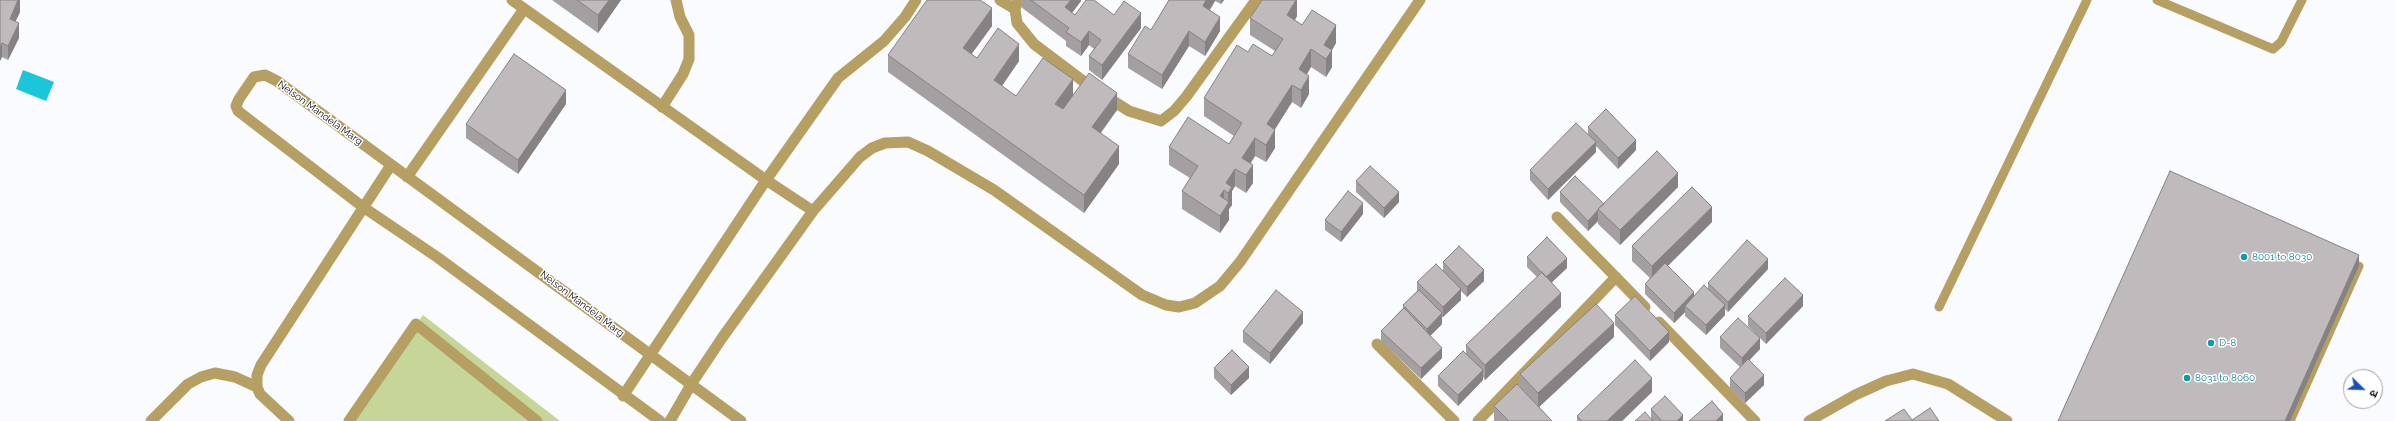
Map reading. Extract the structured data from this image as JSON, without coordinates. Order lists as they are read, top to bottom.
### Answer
{
  "streets": {
    "street": ["Nelson Mandela Marg"]
  },
  "places": ["8001 to 8030", "D-8", "8031 to 8060"],
  "north": "bottom right"
}
